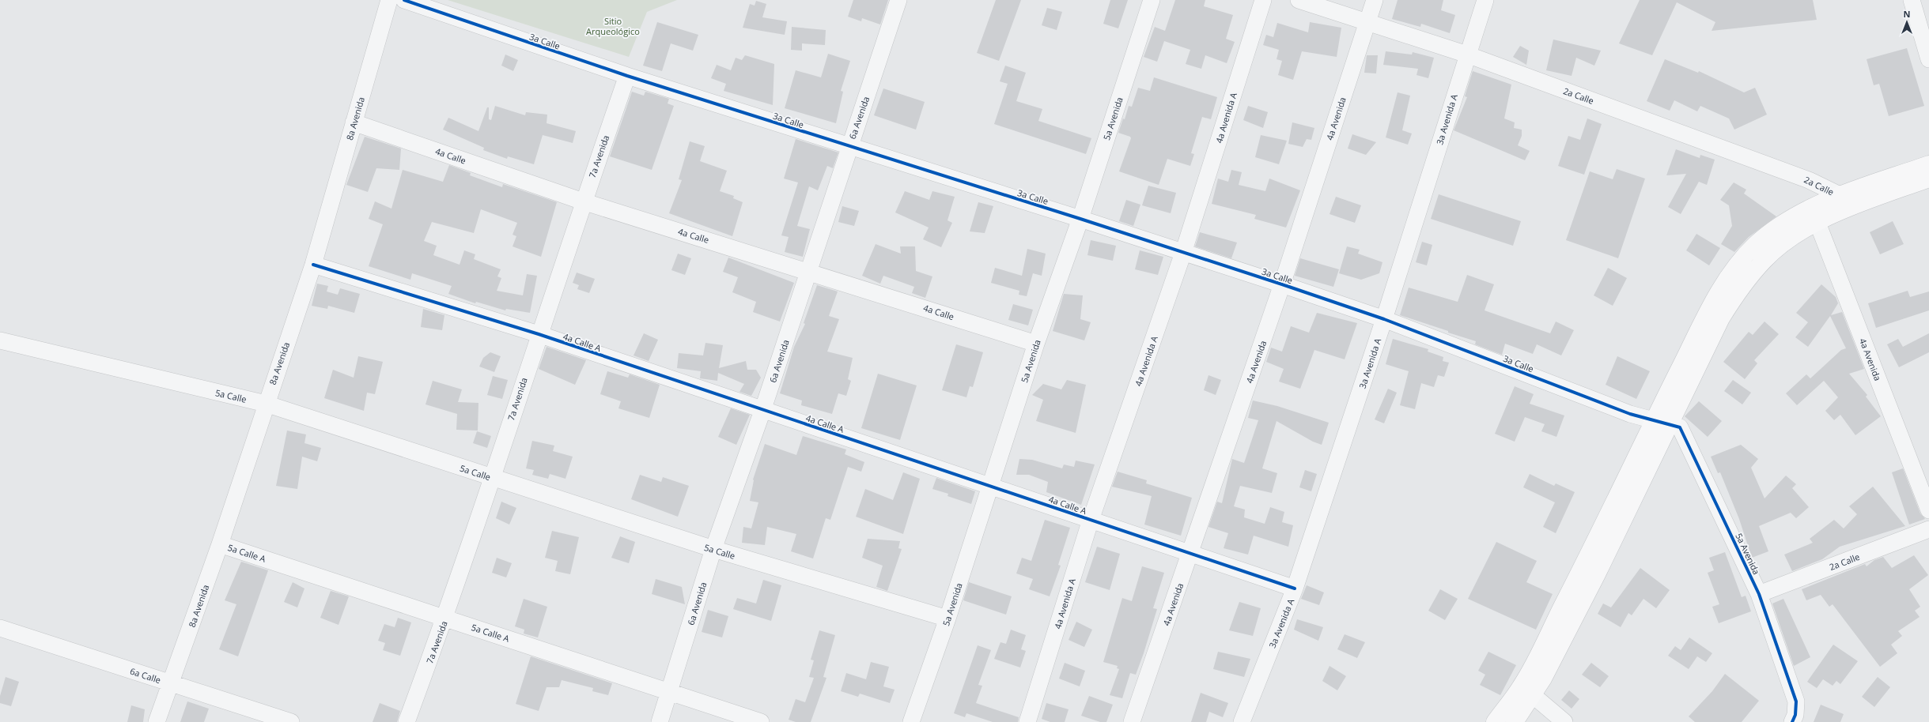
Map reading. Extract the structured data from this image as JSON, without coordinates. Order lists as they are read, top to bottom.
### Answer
{
  "streets": {
    "street": [
      "3a Calle",
      "2a Calle",
      "6a Avenida",
      "4a Avenida A",
      "8a Avenida",
      "5a Avenida",
      "4a Avenida",
      "3a Avenida A",
      "4a Calle",
      "7a Avenida",
      "4a Calle A",
      "5a Calle",
      "5a Calle A",
      "6a Calle"
    ]
  },
  "crossings": [
    ["3a Calle", "6a Avenida"],
    ["3a Calle", "4a Avenida A"],
    ["3a Calle", "5a Avenida"],
    ["3a Calle", "4a Avenida"],
    ["3a Calle", "3a Avenida A"],
    ["3a Calle", "7a Avenida"],
    ["2a Calle", "5a Avenida"],
    ["2a Calle", "4a Avenida"],
    ["2a Calle", "3a Avenida A"],
    ["6a Avenida", "4a Calle"],
    ["6a Avenida", "4a Calle A"],
    ["6a Avenida", "5a Calle"],
    ["6a Avenida", "5a Calle A"],
    ["4a Avenida A", "4a Calle A"],
    ["8a Avenida", "4a Calle"],
    ["8a Avenida", "4a Calle A"],
    ["8a Avenida", "5a Calle"],
    ["8a Avenida", "5a Calle A"],
    ["8a Avenida", "6a Calle"],
    ["5a Avenida", "4a Calle"],
    ["5a Avenida", "4a Calle A"],
    ["5a Avenida", "5a Calle"],
    ["4a Avenida", "4a Calle A"],
    ["3a Avenida A", "4a Calle A"],
    ["4a Calle", "7a Avenida"],
    ["7a Avenida", "4a Calle A"],
    ["7a Avenida", "5a Calle"],
    ["7a Avenida", "5a Calle A"]
  ],
  "parks": ["Sitio Arqueológico"],
  "north": "top"
}
